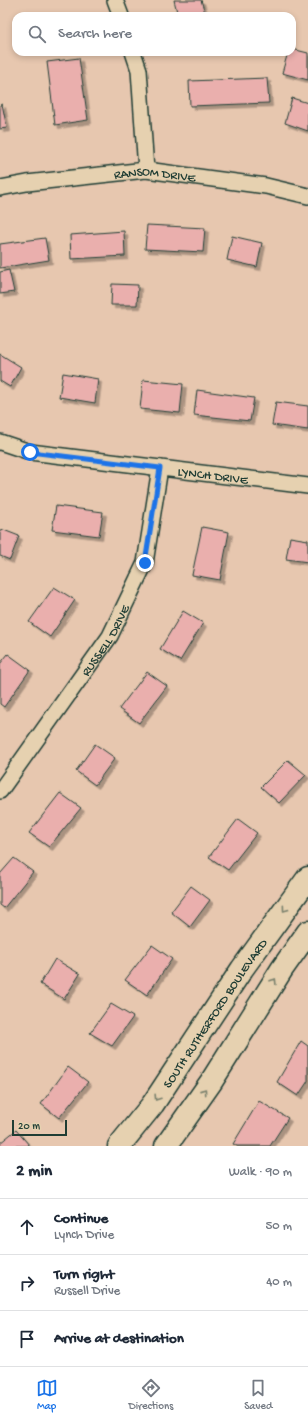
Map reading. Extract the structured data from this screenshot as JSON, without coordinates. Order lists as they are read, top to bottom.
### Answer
{
  "streets": {
    "highway": ["SOUTH RUTHERFORD BOULEVARD"],
    "street": ["RANSOM DRIVE", "LYNCH DRIVE", "RUSSELL DRIVE"]
  },
  "crossings": [
    ["LYNCH DRIVE", "RUSSELL DRIVE"]
  ],
  "scale_bar": "20 m",
  "page": {
    "search": "Search here",
    "scale": "20 m",
    "heading": ["2 min", "Walk · 90 m"],
    "list": [
      ["Continue", "Lynch Drive", "50 m"],
      ["Turn right", "Russell Drive", "40 m"],
      "Arrive at destination"
    ],
    "nav": ["Map", "Directions", "Saved"]
  }
}
